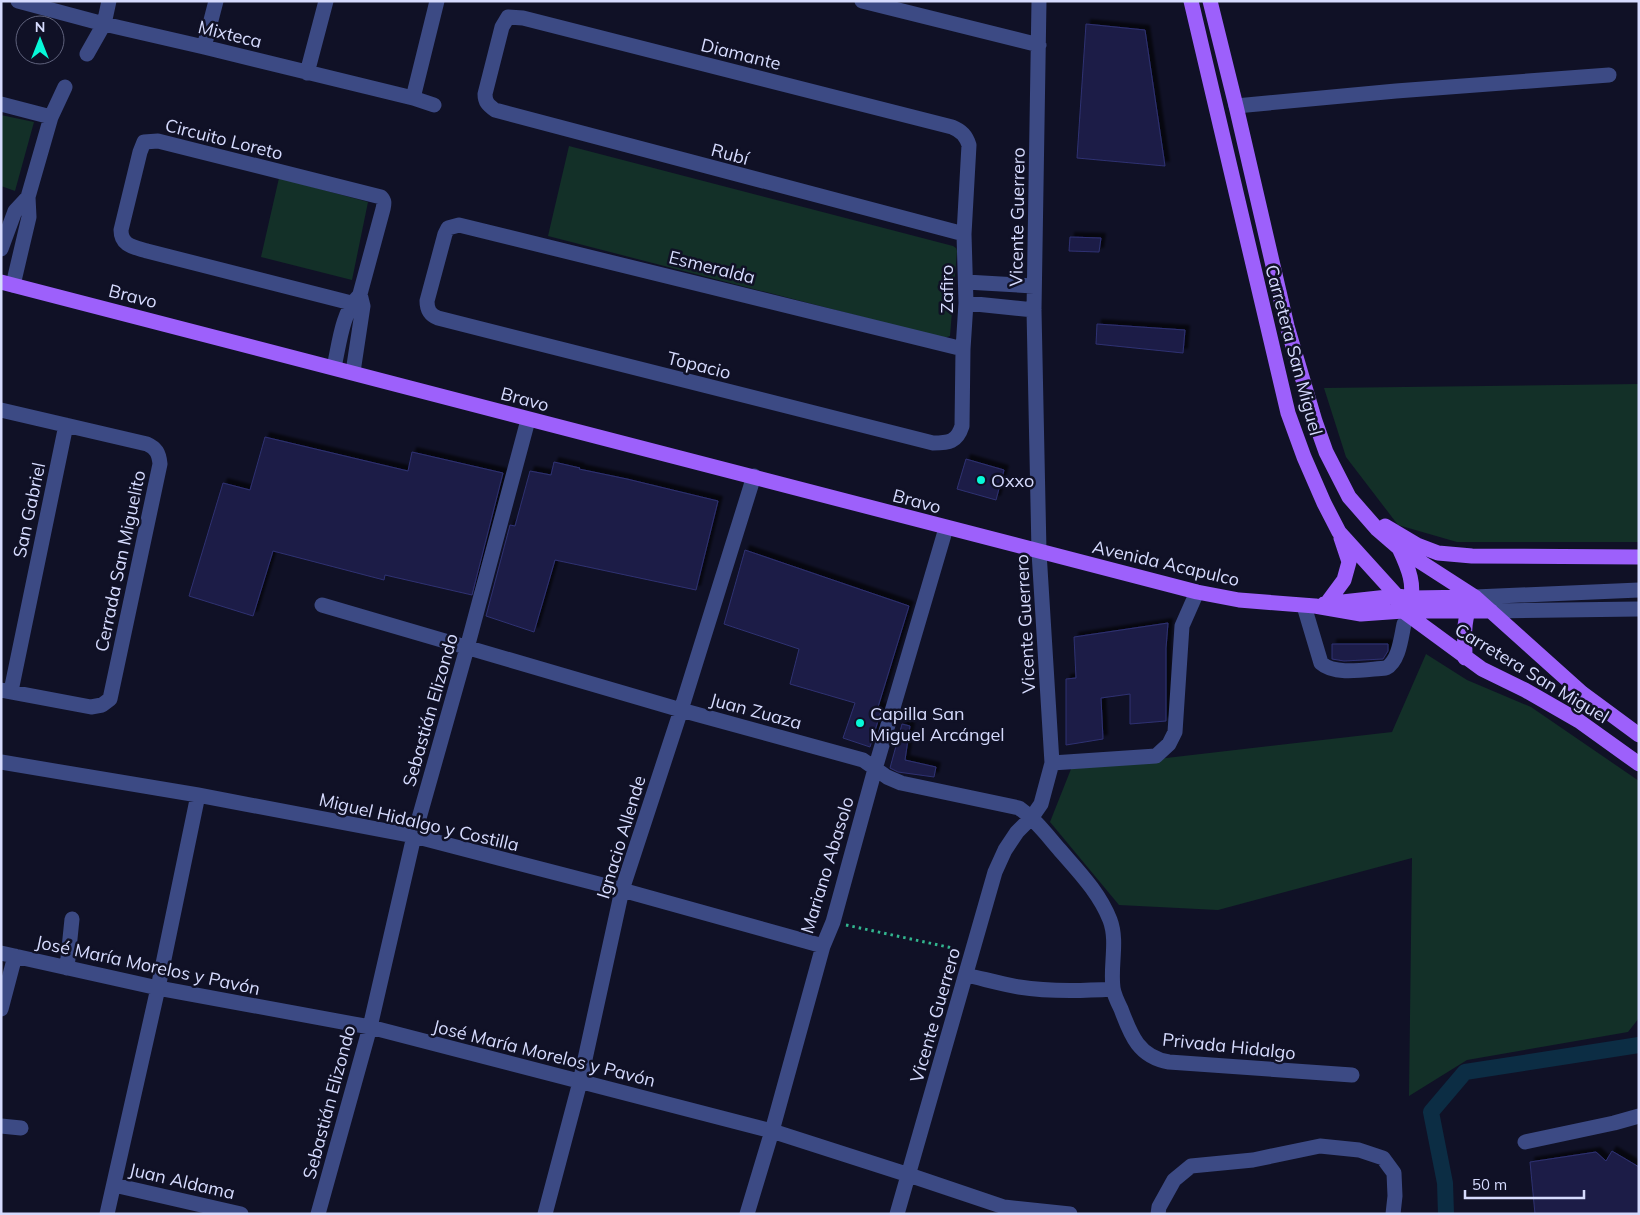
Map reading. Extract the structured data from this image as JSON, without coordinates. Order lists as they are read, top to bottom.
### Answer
{
  "streets": {
    "main road": ["Bravo", "Carretera San Miguel", "Avenida Acapulco"],
    "street": [
      "Mixteca",
      "Diamante",
      "Circuito Loreto",
      "Rubí",
      "Vicente Guerrero",
      "Esmeralda",
      "Zafiro",
      "Topacio",
      "San Gabriel",
      "Cerrada San Miguelito",
      "Sebastián Elizondo",
      "Juan Zuaza",
      "Miguel Hidalgo y Costilla",
      "Ignacio Allende",
      "Mariano Abasolo",
      "José María Morelos y Pavón",
      "Privada Hidalgo",
      "Juan Aldama"
    ]
  },
  "crossings": [
    ["Diamante", "Rubí"],
    ["Diamante", "Zafiro"],
    ["Rubí", "Zafiro"],
    ["Vicente Guerrero", "Bravo"],
    ["Vicente Guerrero", "Avenida Acapulco"],
    ["Vicente Guerrero", "Juan Zuaza"],
    ["Vicente Guerrero", "José María Morelos y Pavón"],
    ["Esmeralda", "Zafiro"],
    ["Esmeralda", "Topacio"],
    ["Zafiro", "Topacio"],
    ["Bravo", "Avenida Acapulco"],
    ["Bravo", "Sebastián Elizondo"],
    ["Bravo", "Ignacio Allende"],
    ["Bravo", "Mariano Abasolo"],
    ["Carretera San Miguel", "Avenida Acapulco"],
    ["San Gabriel", "Cerrada San Miguelito"],
    ["Sebastián Elizondo", "Juan Zuaza"],
    ["Sebastián Elizondo", "Miguel Hidalgo y Costilla"],
    ["Sebastián Elizondo", "José María Morelos y Pavón"],
    ["Juan Zuaza", "Ignacio Allende"],
    ["Juan Zuaza", "Mariano Abasolo"],
    ["Miguel Hidalgo y Costilla", "Ignacio Allende"],
    ["Miguel Hidalgo y Costilla", "Mariano Abasolo"],
    ["Ignacio Allende", "José María Morelos y Pavón"],
    ["Mariano Abasolo", "José María Morelos y Pavón"]
  ],
  "places": ["Oxxo", "Capilla San Miguel Arcángel"],
  "scale_bar": "50 m",
  "north": "top"
}
